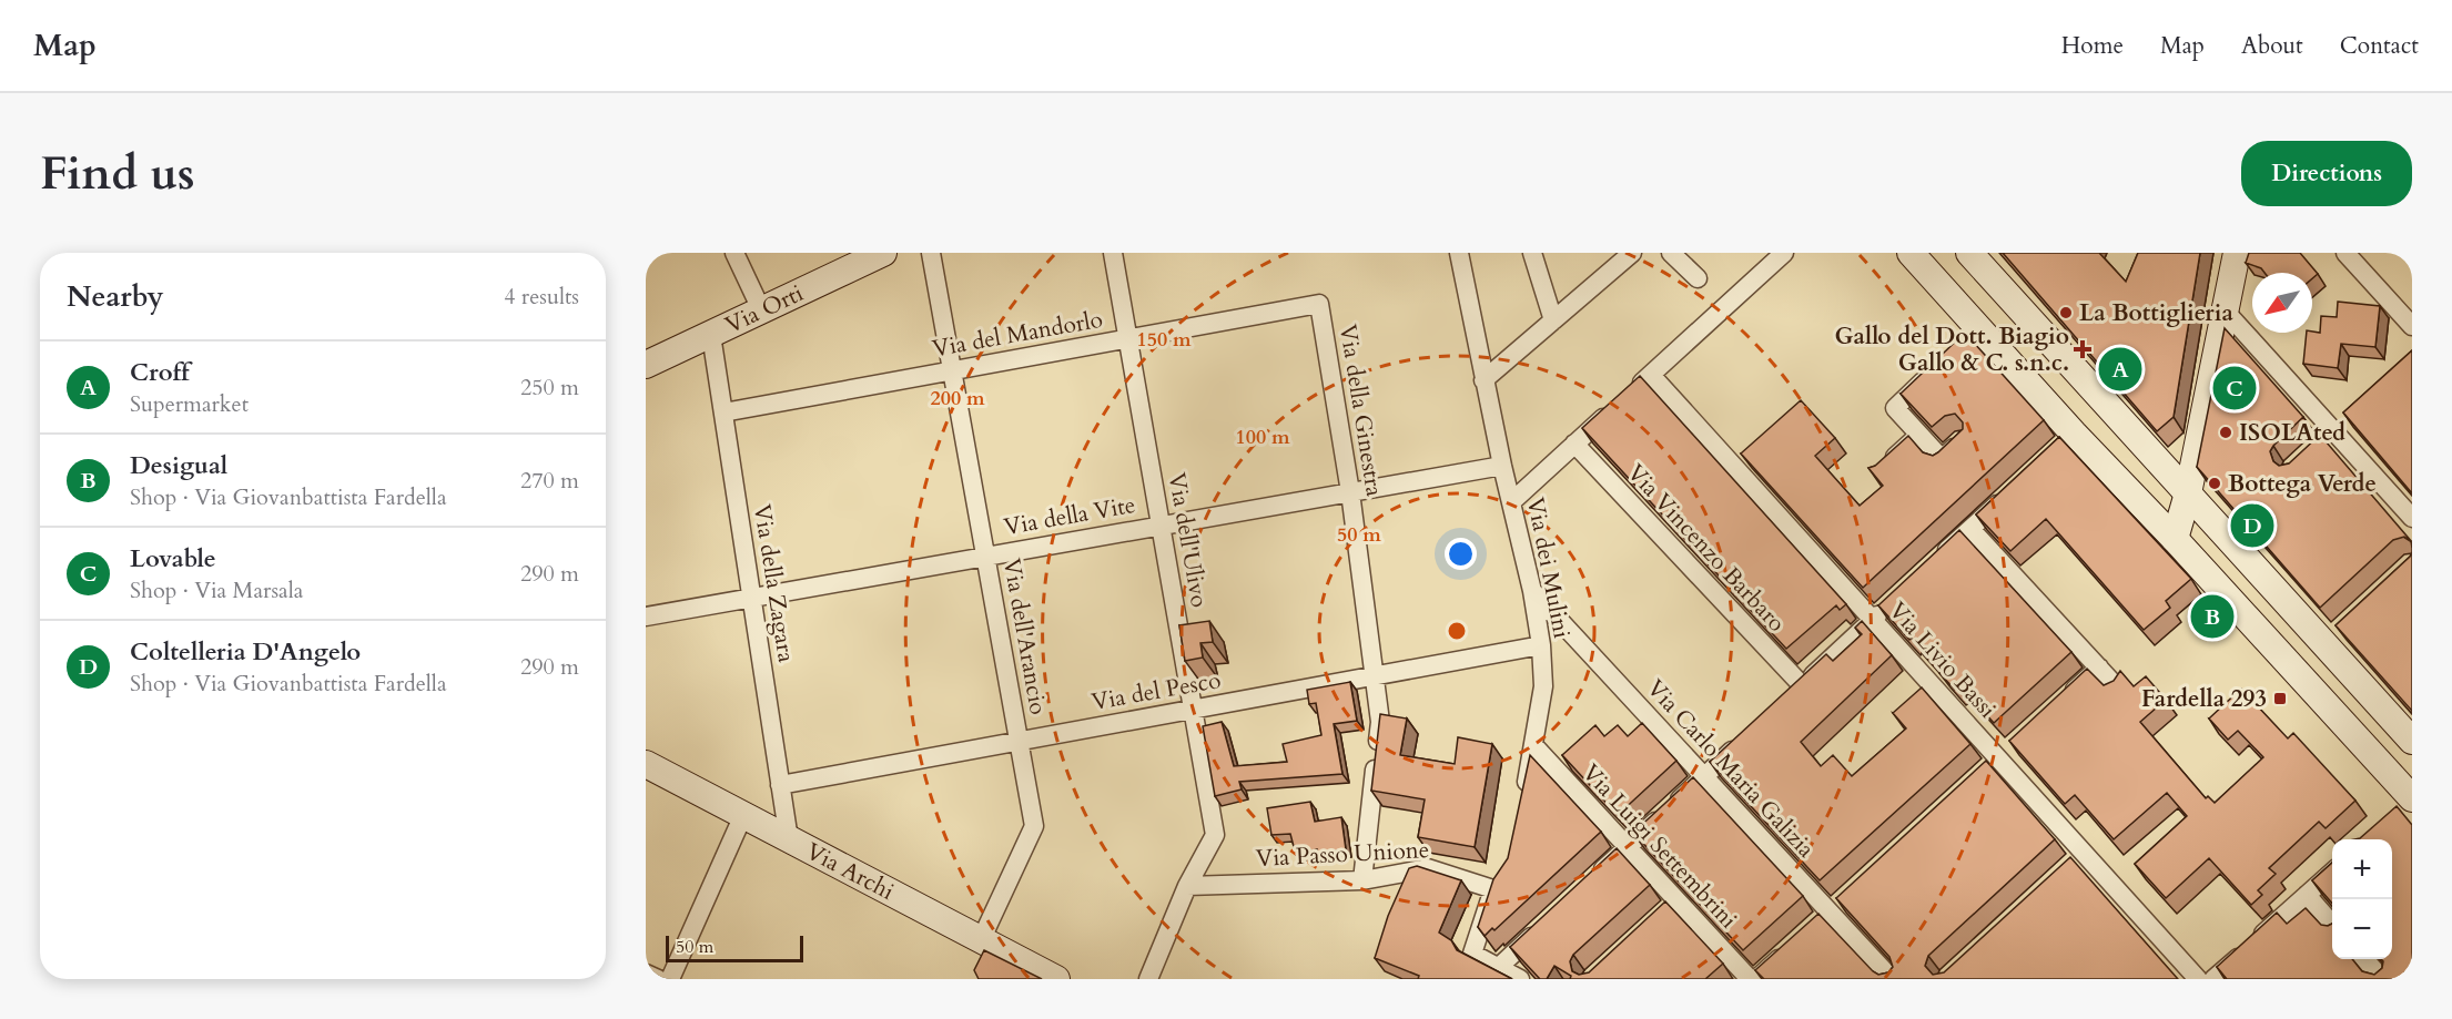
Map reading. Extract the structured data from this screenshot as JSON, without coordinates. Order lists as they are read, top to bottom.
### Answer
{
  "streets": {
    "main road": ["Via Orti", "Via Archi"],
    "street": [
      "Via del Mandorlo",
      "Via della Ginestra",
      "Via della Vite",
      "Via dell'Ulivo",
      "Via Vincenzo Barbaro",
      "Via dei Mulini",
      "Via della Zagara",
      "Via dell'Arancio",
      "Via Livio Bassi",
      "Via del Pesco",
      "Via Carlo Maria Galizia",
      "Via Luigi Settembrini",
      "Via Passo Unione"
    ]
  },
  "crossings": [
    ["Via Orti", "Via della Zagara"],
    ["Via del Mandorlo", "Via della Ginestra"],
    ["Via del Mandorlo", "Via dell'Ulivo"],
    ["Via del Mandorlo", "Via della Zagara"],
    ["Via del Mandorlo", "Via dell'Arancio"],
    ["Via della Ginestra", "Via della Vite"],
    ["Via della Ginestra", "Via del Pesco"],
    ["Via della Ginestra", "Via Passo Unione"],
    ["Via della Vite", "Via dell'Ulivo"],
    ["Via della Vite", "Via dei Mulini"],
    ["Via della Vite", "Via della Zagara"],
    ["Via della Vite", "Via dell'Arancio"],
    ["Via dell'Ulivo", "Via del Pesco"],
    ["Via dell'Ulivo", "Via Passo Unione"],
    ["Via Vincenzo Barbaro", "Via Livio Bassi"],
    ["Via dei Mulini", "Via del Pesco"],
    ["Via dei Mulini", "Via Carlo Maria Galizia"],
    ["Via dei Mulini", "Via Luigi Settembrini"],
    ["Via della Zagara", "Via del Pesco"],
    ["Via della Zagara", "Via Archi"],
    ["Via dell'Arancio", "Via del Pesco"],
    ["Via dell'Arancio", "Via Archi"],
    ["Via del Pesco", "Via Carlo Maria Galizia"]
  ],
  "places": {
    "other": ["La Bottiglieria", "ISOLAted", "Bottega Verde"],
    "health": ["Gallo del Dott. Biagio Gallo & C. s.n.c."],
    "transit": ["Fardella 293"]
  },
  "scale_bar": "50 m",
  "north": "bottom left",
  "page": {
    "header": "Map",
    "nav": [
      "Home",
      "Map",
      "About",
      "Contact"
    ],
    "buttons": "Directions",
    "title": "Find us",
    "heading": ["Nearby", "4 results"],
    "list": [
      {
        "mark": "A",
        "name": "Croff",
        "note": "Supermarket",
        "value": "250 m"
      },
      {
        "mark": "B",
        "name": "Desigual",
        "note": "Shop · Via Giovanbattista Fardella",
        "value": "270 m"
      },
      {
        "mark": "C",
        "name": "Lovable",
        "note": "Shop · Via Marsala",
        "value": "290 m"
      },
      {
        "mark": "D",
        "name": "Coltelleria D'Angelo",
        "note": "Shop · Via Giovanbattista Fardella",
        "value": "290 m"
      }
    ],
    "pins": [
      "A",
      "C",
      "D",
      "B"
    ],
    "map_buttons": ["+", "−"],
    "scale": "50 m"
  },
  "rings": [
    "150 m",
    "200 m",
    "100 m",
    "50 m"
  ]
}
